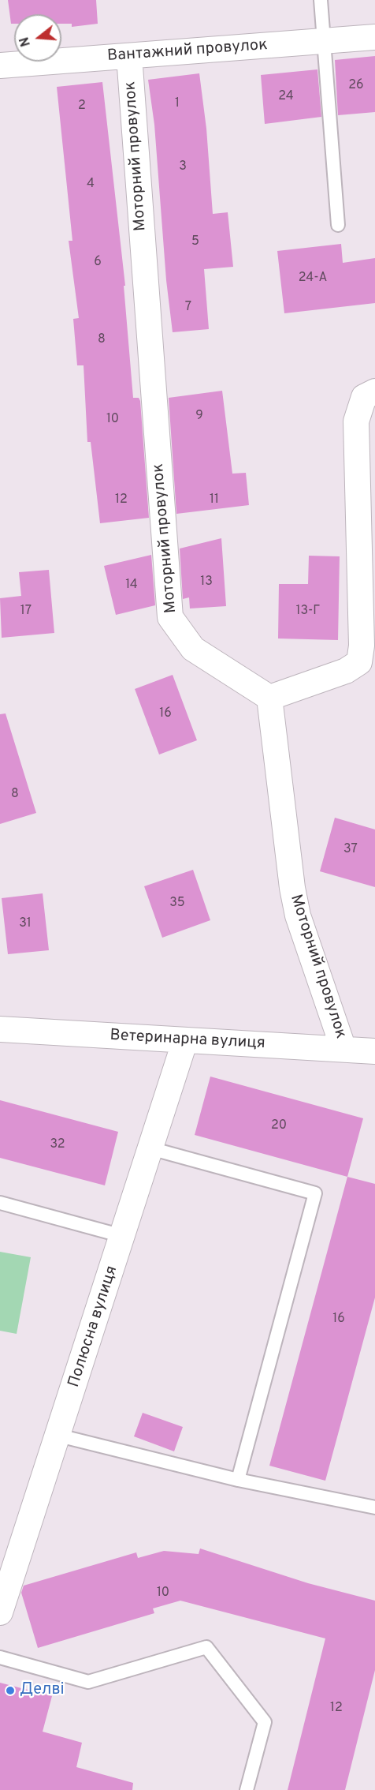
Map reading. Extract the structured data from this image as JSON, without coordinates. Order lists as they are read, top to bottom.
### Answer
{
  "streets": {
    "street": [
      "Вантажний провулок",
      "Моторний провулок",
      "Ветеринарна вулиця",
      "Полюсна вулиця"
    ]
  },
  "crossings": [
    ["Вантажний провулок", "Моторний провулок"],
    ["Моторний провулок", "Ветеринарна вулиця"],
    ["Ветеринарна вулиця", "Полюсна вулиця"]
  ],
  "places": ["Делві"],
  "house_numbers": [
    "26",
    "24",
    "1",
    "2",
    "3",
    "4",
    "5",
    "6",
    "24-А",
    "7",
    "8",
    "9",
    "10",
    "12",
    "11",
    "13",
    "14",
    "17",
    "13-Г",
    "16",
    "8",
    "37",
    "35",
    "31",
    "20",
    "32",
    "16",
    "10",
    "12"
  ],
  "north": "left"
}
